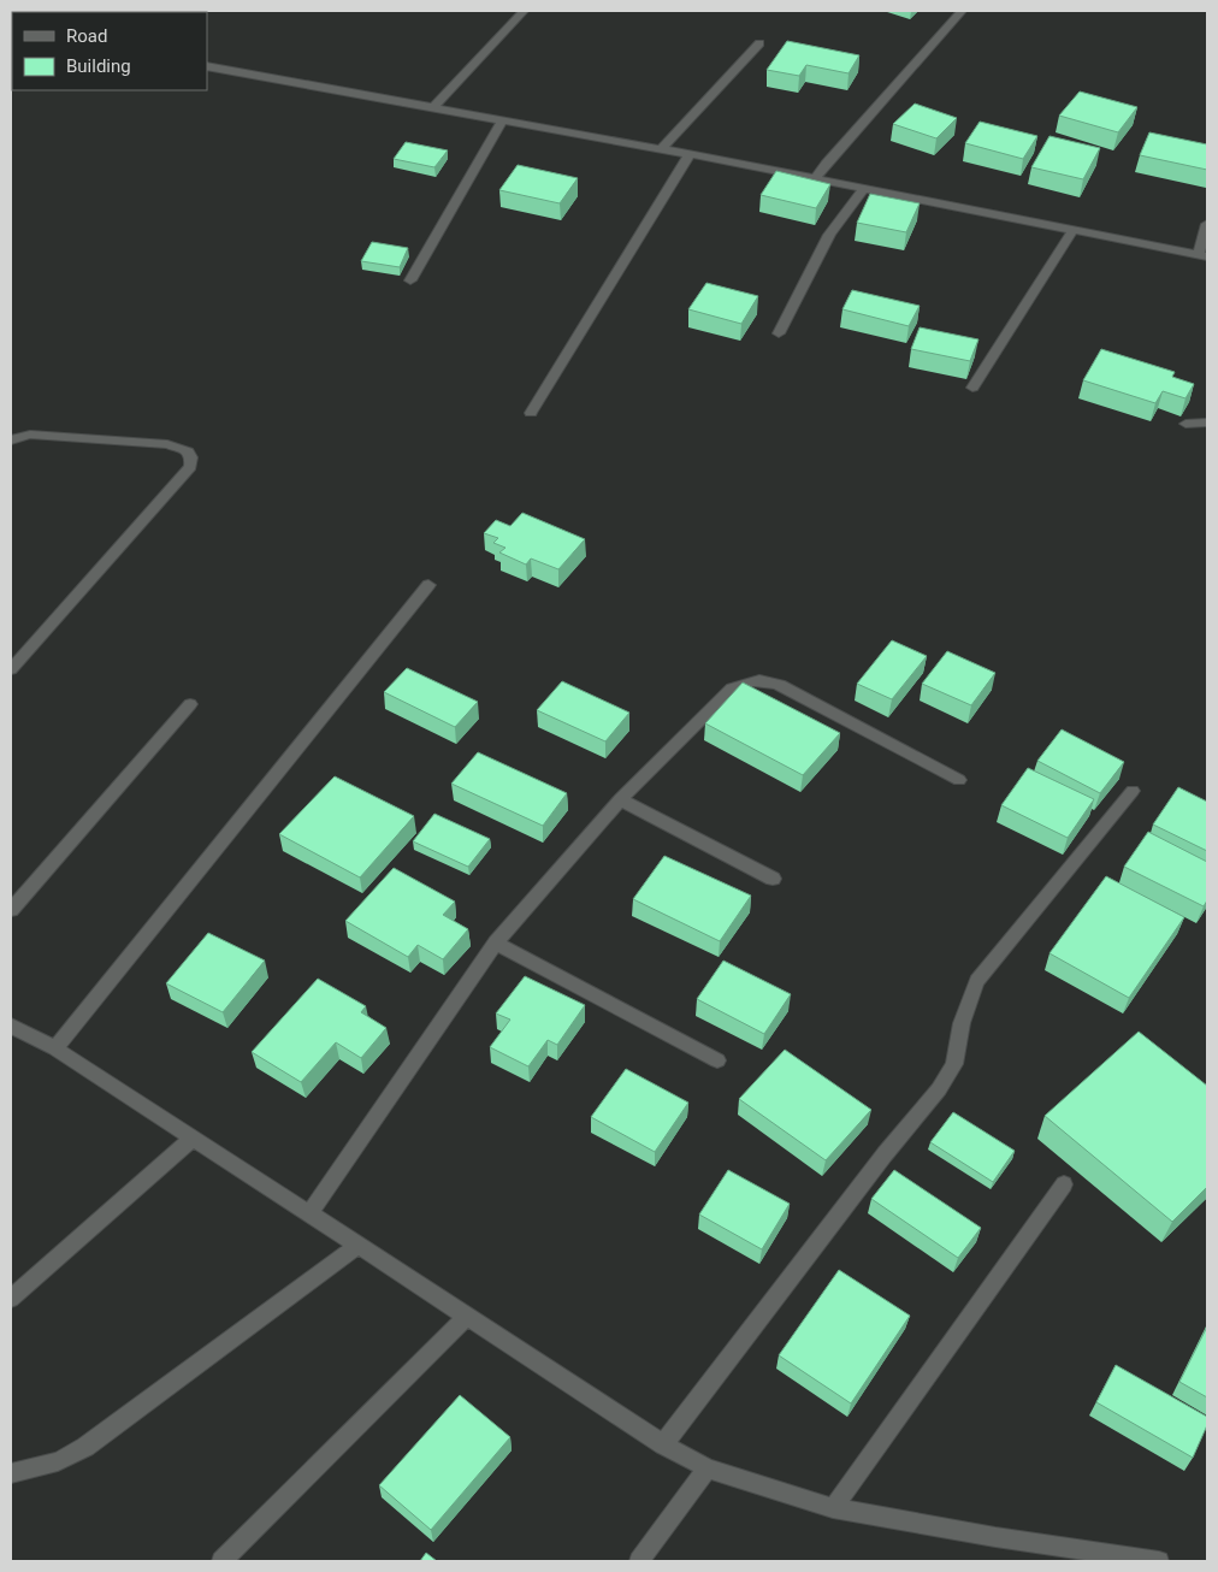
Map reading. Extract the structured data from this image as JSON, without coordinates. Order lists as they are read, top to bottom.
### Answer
{
  "legend": ["Road", "Building"]
}
